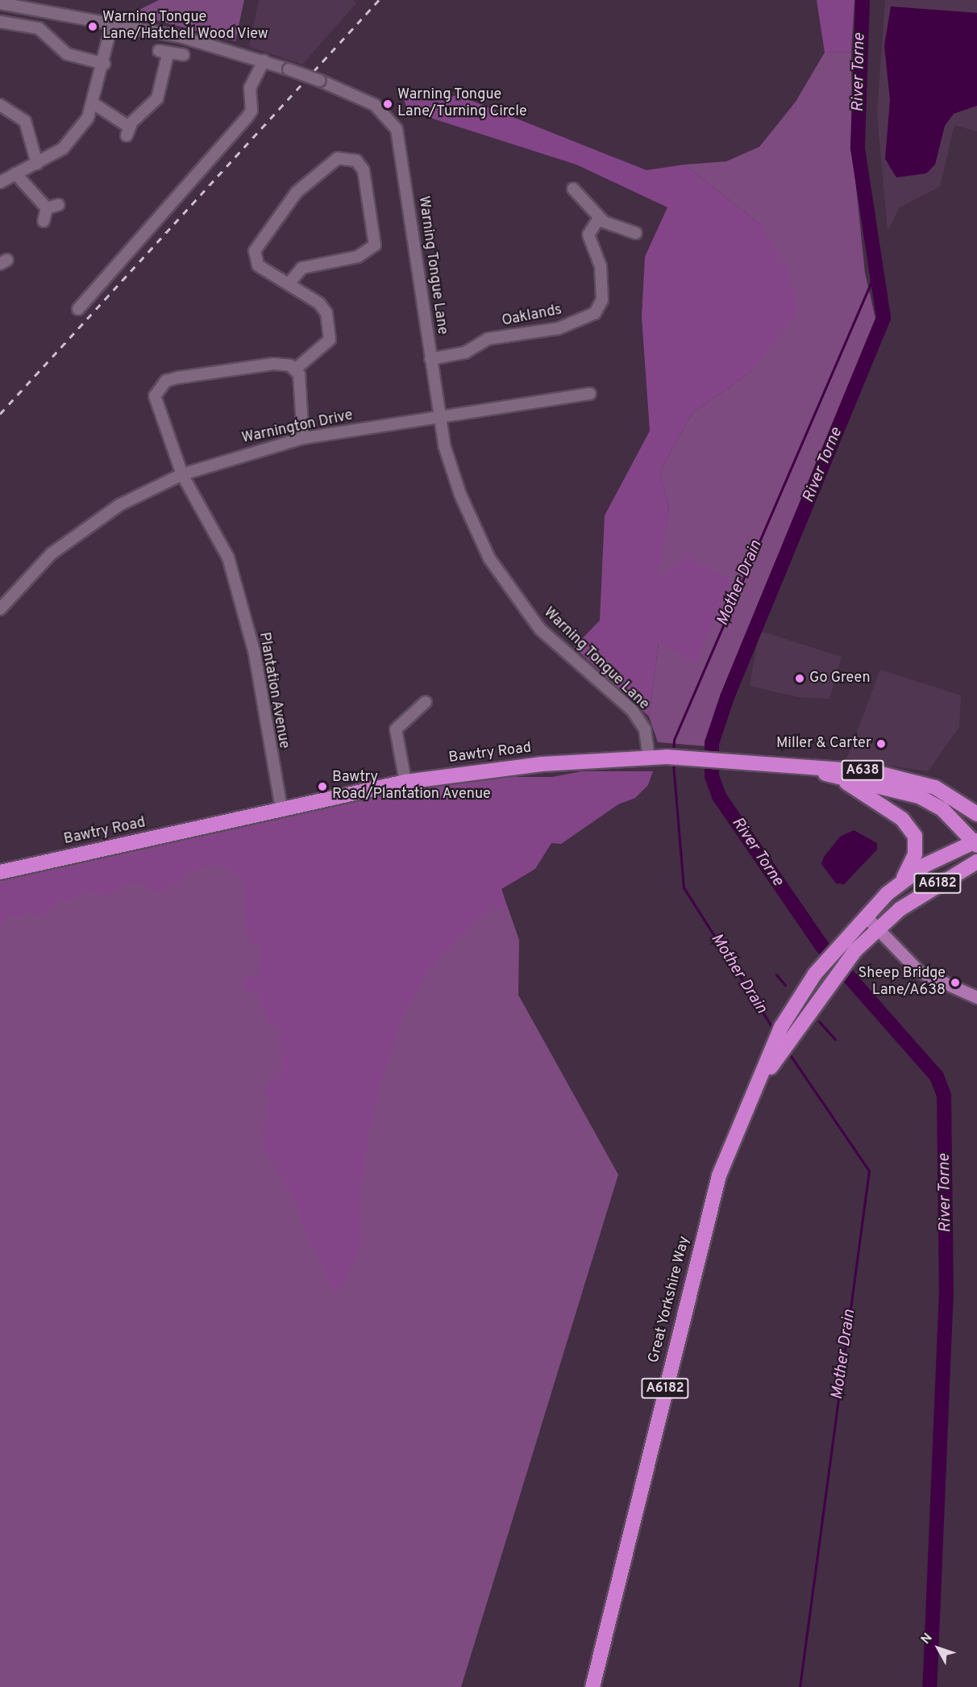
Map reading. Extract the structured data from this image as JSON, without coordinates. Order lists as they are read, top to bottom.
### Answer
{
  "streets": {
    "highway": [
      "Bawtry Road",
      "A638",
      "A6182",
      "Great Yorkshire Way"
    ],
    "street": [
      "Warning Tongue Lane",
      "Oaklands",
      "Warnington Drive",
      "Plantation Avenue"
    ]
  },
  "crossings": [
    ["Warning Tongue Lane", "Oaklands"],
    ["Warning Tongue Lane", "Warnington Drive"],
    ["Warning Tongue Lane", "Bawtry Road"],
    ["Warnington Drive", "Plantation Avenue"],
    ["Plantation Avenue", "Bawtry Road"],
    ["Bawtry Road", "Great Yorkshire Way"]
  ],
  "water": ["River Torne", "Mother Drain"],
  "places": [
    "Warning Tongue Lane/Hatchell Wood View",
    "Warning Tongue Lane/Turning Circle",
    "Go Green",
    "Miller & Carter",
    "Bawtry Road/Plantation Avenue",
    "Sheep Bridge Lane/A638"
  ],
  "north": "top left"
}
